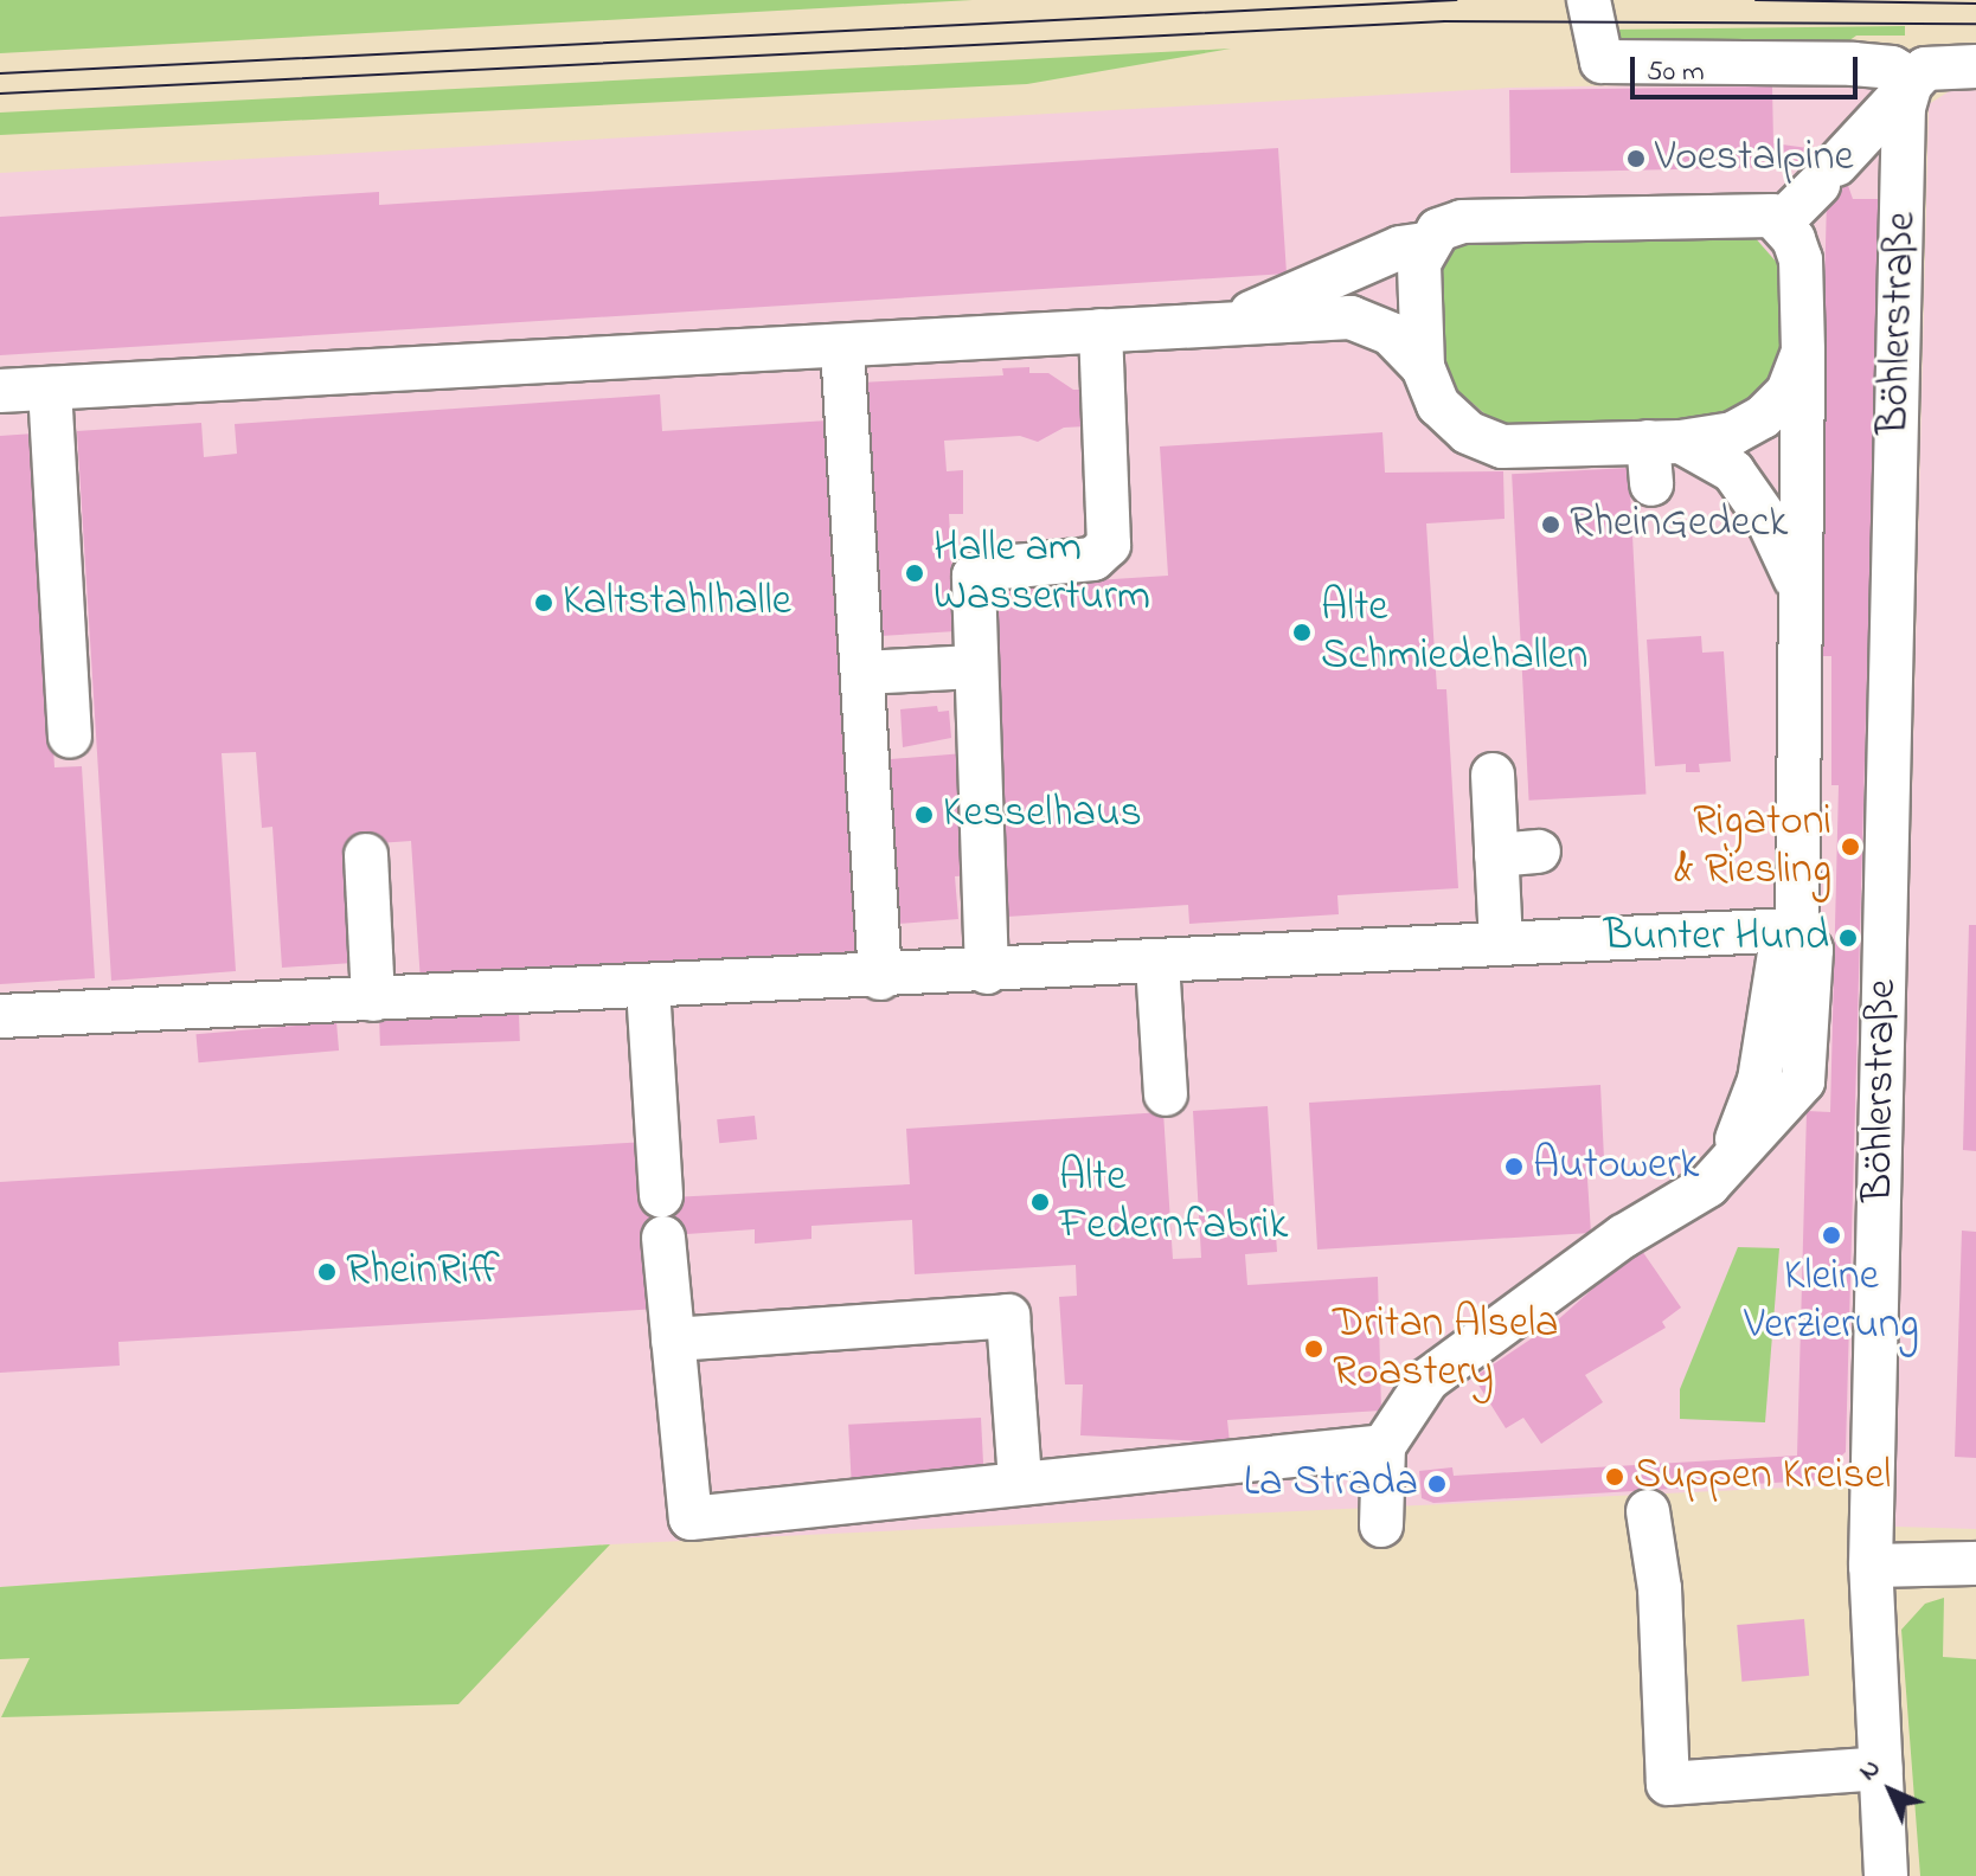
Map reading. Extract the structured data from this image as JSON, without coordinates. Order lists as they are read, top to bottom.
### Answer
{
  "streets": {
    "street": ["Böhlerstraße"]
  },
  "places": [
    "Voestalpine",
    "RheinGedeck",
    "Halle am Wasserturm",
    "Kaltstahlhalle",
    "Alte Schmiedehallen",
    "Kesselhaus",
    "Rigatoni & Riesling",
    "Bunter Hund",
    "Autowerk",
    "Alte Federnfabrik",
    "Kleine Verzierung",
    "RheinRiff",
    "Dritan Alsela Roastery",
    "Suppen Kreisel",
    "La Strada"
  ],
  "scale_bar": "50 m",
  "north": "top left"
}
